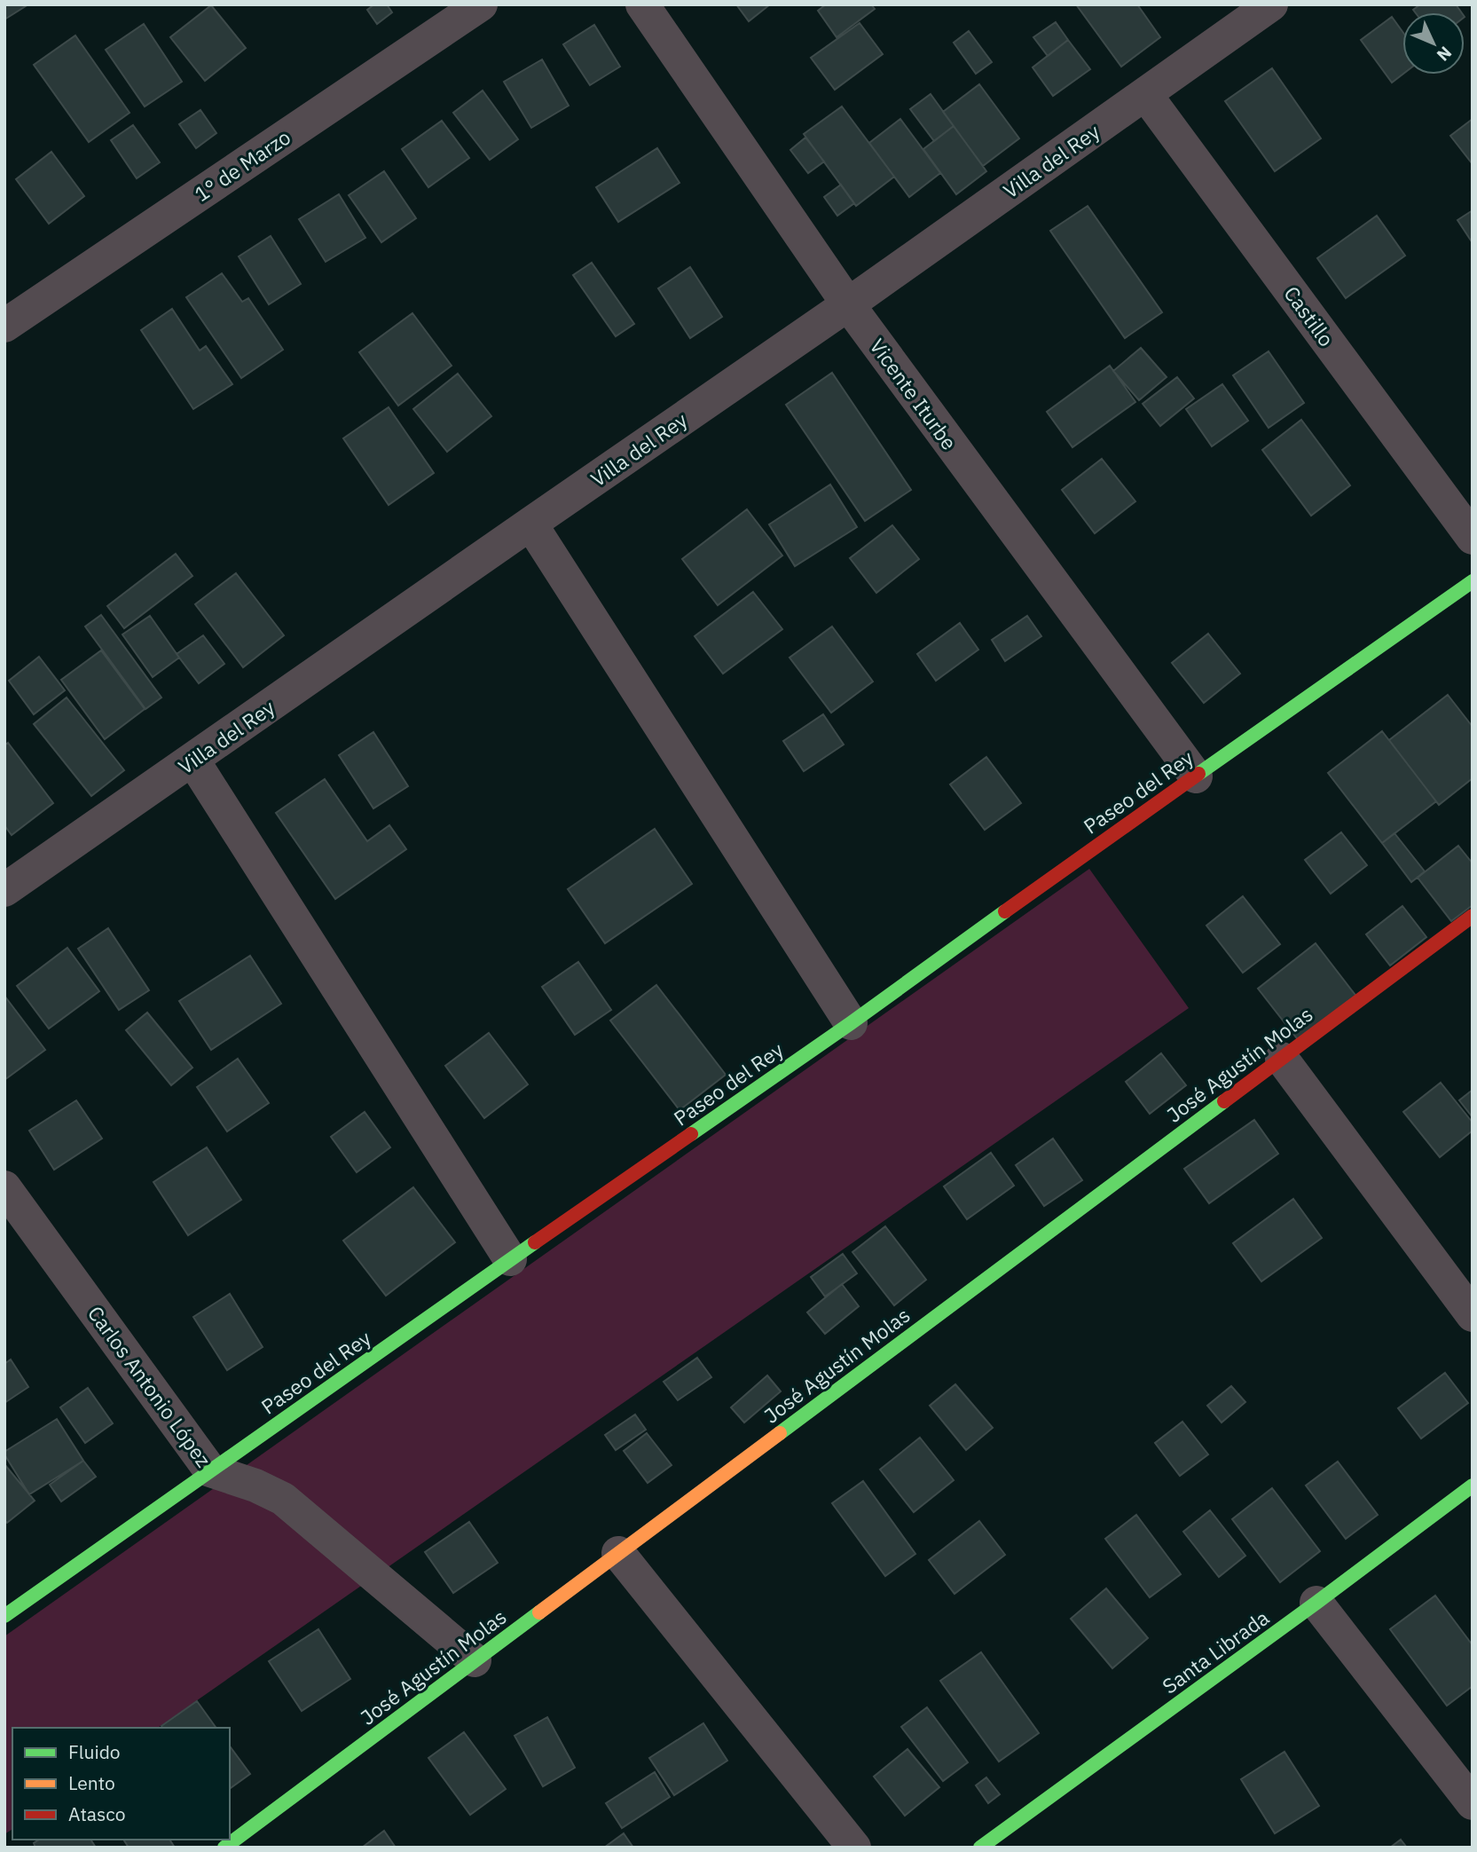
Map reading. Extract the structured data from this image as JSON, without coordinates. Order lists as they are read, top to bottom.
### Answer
{
  "streets": {
    "street": [
      "Villa del Rey",
      "1° de Marzo",
      "Castillo",
      "Vicente Iturbe",
      "Paseo del Rey",
      "José Agustín Molas",
      "Carlos Antonio López",
      "Santa Librada"
    ]
  },
  "crossings": [
    ["Villa del Rey", "Castillo"],
    ["Villa del Rey", "Vicente Iturbe"],
    ["Vicente Iturbe", "Paseo del Rey"],
    ["Paseo del Rey", "Carlos Antonio López"],
    ["José Agustín Molas", "Carlos Antonio López"]
  ],
  "legend": ["Fluido", "Lento", "Atasco"],
  "north": "bottom right"
}
